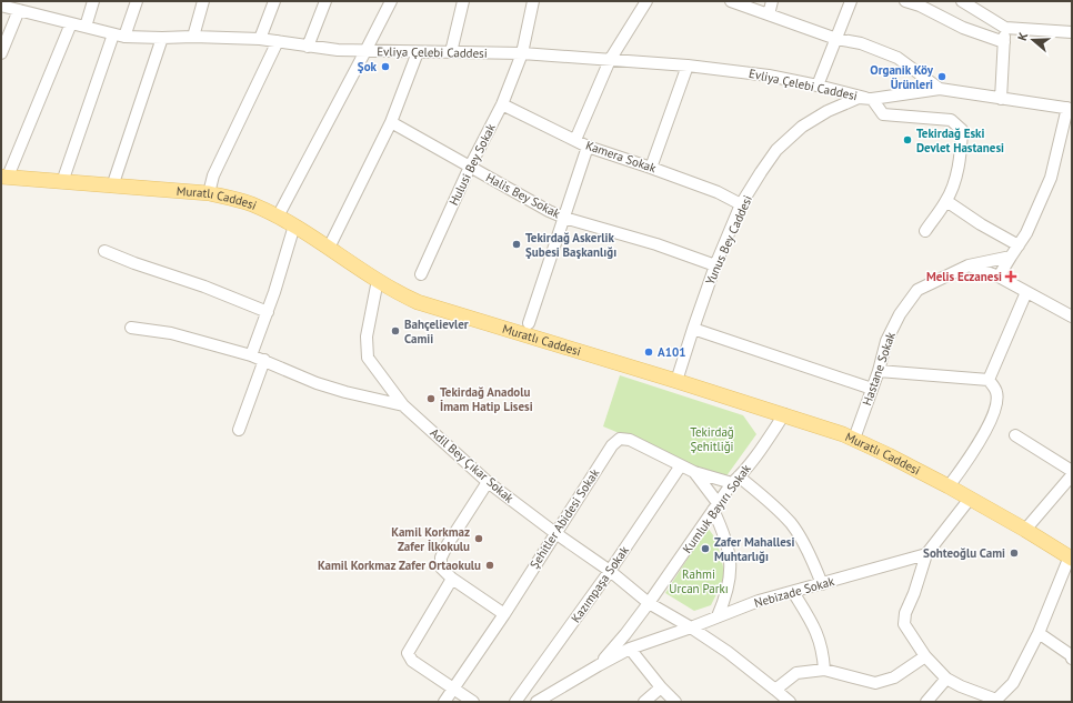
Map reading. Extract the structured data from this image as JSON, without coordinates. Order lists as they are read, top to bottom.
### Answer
{
  "streets": {
    "main road": ["Muratlı Caddesi"],
    "street": [
      "Evliya Çelebi Caddesi",
      "Kamera Sokak",
      "Hulusi Bey Sokak",
      "Halis Bey Sokak",
      "Yunus Bey Caddesi",
      "Hastane Sokak",
      "Adil Bey Çıkar Sokak",
      "Kumluk Bayırı Sokak",
      "Şehitler Abidesi Sokak",
      "Kazımpaşa Sokak",
      "Nebizade Sokak"
    ]
  },
  "crossings": [
    ["Evliya Çelebi Caddesi", "Hulusi Bey Sokak"],
    ["Evliya Çelebi Caddesi", "Yunus Bey Caddesi"],
    ["Kamera Sokak", "Hulusi Bey Sokak"],
    ["Kamera Sokak", "Yunus Bey Caddesi"],
    ["Hulusi Bey Sokak", "Halis Bey Sokak"],
    ["Halis Bey Sokak", "Yunus Bey Caddesi"],
    ["Muratlı Caddesi", "Yunus Bey Caddesi"],
    ["Muratlı Caddesi", "Hastane Sokak"],
    ["Muratlı Caddesi", "Adil Bey Çıkar Sokak"],
    ["Muratlı Caddesi", "Kumluk Bayırı Sokak"],
    ["Adil Bey Çıkar Sokak", "Kumluk Bayırı Sokak"],
    ["Adil Bey Çıkar Sokak", "Şehitler Abidesi Sokak"],
    ["Adil Bey Çıkar Sokak", "Kazımpaşa Sokak"],
    ["Adil Bey Çıkar Sokak", "Nebizade Sokak"],
    ["Kumluk Bayırı Sokak", "Şehitler Abidesi Sokak"],
    ["Kumluk Bayırı Sokak", "Nebizade Sokak"],
    ["Şehitler Abidesi Sokak", "Kazımpaşa Sokak"]
  ],
  "parks": ["Tekirdağ Şehitliği", "Rahmi Urcan Parkı"],
  "places": {
    "other": [
      "Şok",
      "Organik Köy Ürünleri",
      "Tekirdağ Eski Devlet Hastanesi",
      "Tekirdağ Askerlik Şubesi Başkanlığı",
      "Bahçelievler Camii",
      "A101",
      "Tekirdağ Anadolu İmam Hatip Lisesi",
      "Kamil Korkmaz Zafer İlkokulu",
      "Zafer Mahallesi Muhtarlığı",
      "Sohteoğlu Cami",
      "Kamil Korkmaz Zafer Ortaokulu"
    ],
    "health": ["Melis Eczanesi"]
  },
  "north": "left"
}
